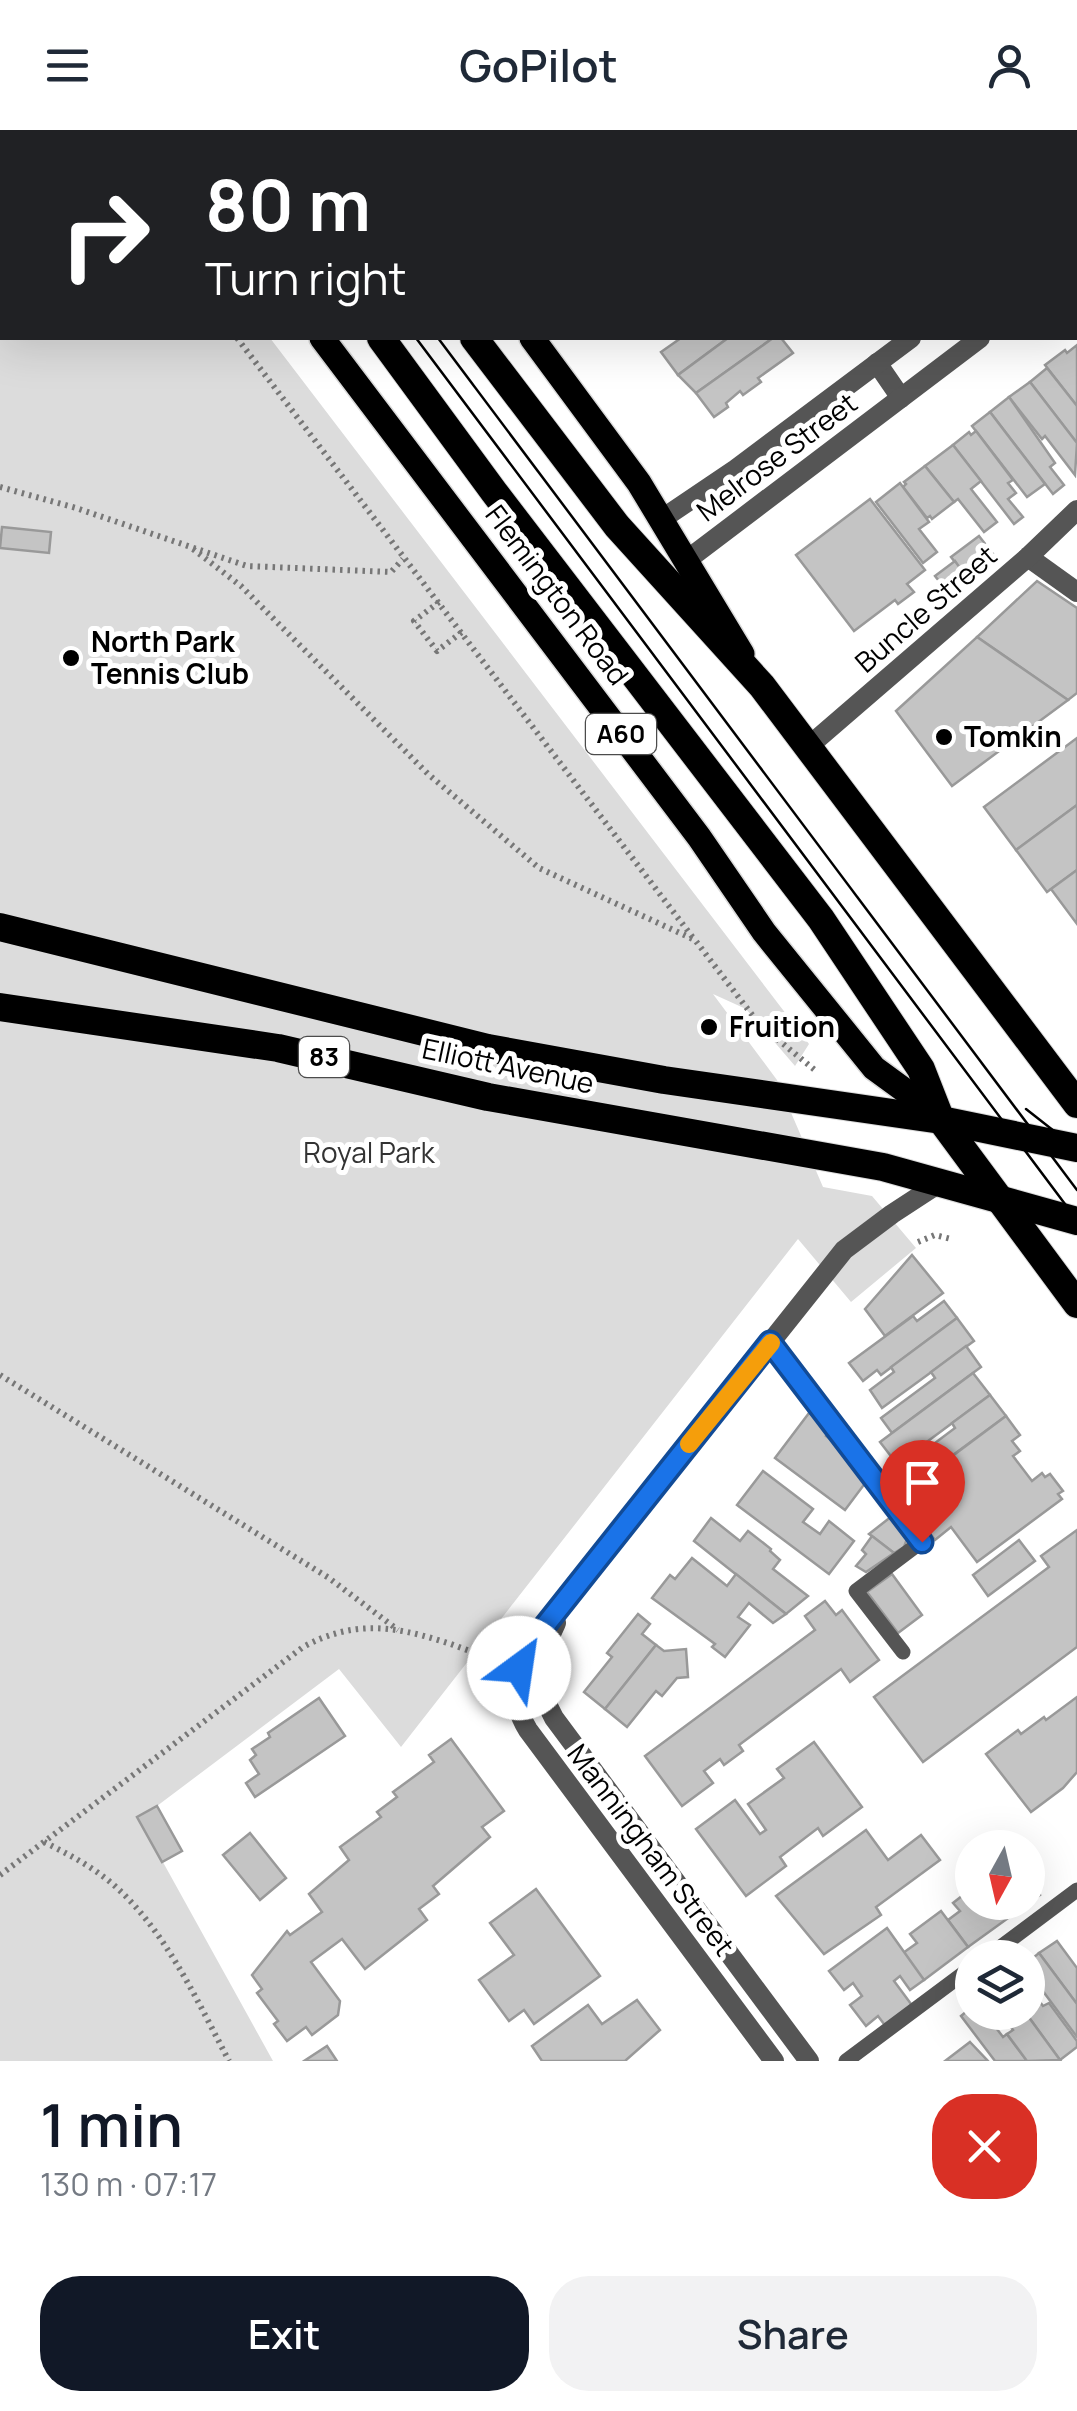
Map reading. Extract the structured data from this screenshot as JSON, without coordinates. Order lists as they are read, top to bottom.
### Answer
{
  "streets": {
    "highway": [
      "Flemington Road",
      "A60",
      "83",
      "Elliott Avenue"
    ],
    "street": ["Melrose Street", "Buncle Street", "Manningham Street"]
  },
  "crossings": [
    ["Flemington Road", "83"],
    ["Flemington Road", "Elliott Avenue"],
    ["83", "Elliott Avenue"]
  ],
  "parks": ["Royal Park"],
  "places": ["North Park Tennis Club", "Tomkin", "Fruition"],
  "north": "bottom",
  "page": {
    "header": "GoPilot",
    "turn": ["80 m", "Turn right"],
    "heading": ["1 min", "130 m · 07:17"],
    "buttons": ["Exit", "Share"]
  }
}
